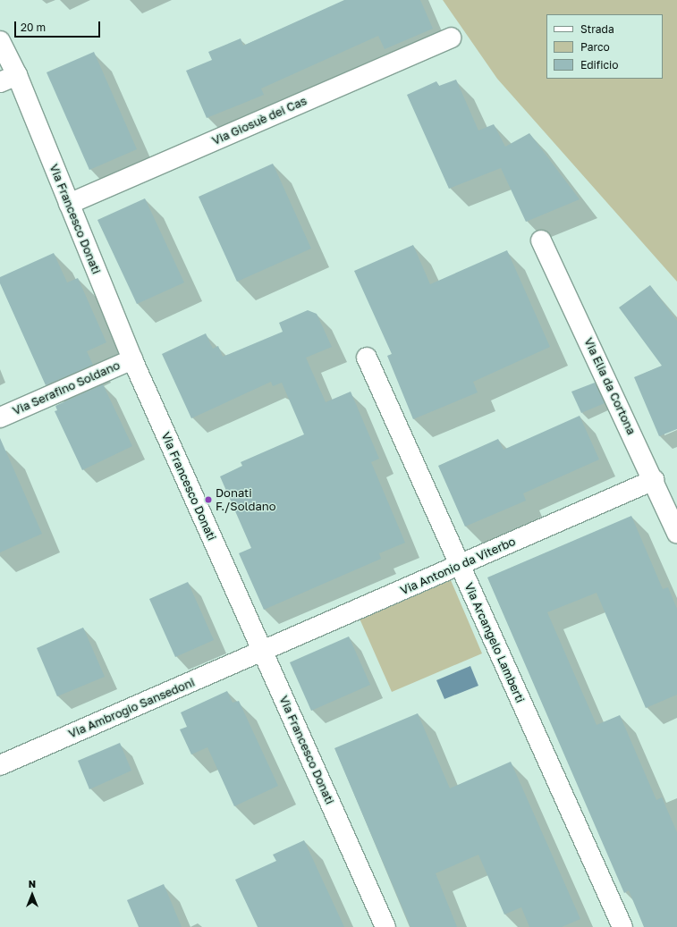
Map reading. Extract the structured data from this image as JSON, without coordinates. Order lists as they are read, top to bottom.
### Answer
{
  "streets": {
    "street": [
      "Via Giosuè dei Cas",
      "Via Francesco Donati",
      "Via Elia da Cortona",
      "Via Serafino Soldano",
      "Via Antonio da Viterbo",
      "Via Arcangelo Lamberti",
      "Via Ambrogio Sansedoni"
    ]
  },
  "crossings": [
    ["Via Giosuè dei Cas", "Via Francesco Donati"],
    ["Via Francesco Donati", "Via Serafino Soldano"],
    ["Via Francesco Donati", "Via Antonio da Viterbo"],
    ["Via Francesco Donati", "Via Ambrogio Sansedoni"],
    ["Via Elia da Cortona", "Via Antonio da Viterbo"],
    ["Via Antonio da Viterbo", "Via Arcangelo Lamberti"],
    ["Via Antonio da Viterbo", "Via Ambrogio Sansedoni"]
  ],
  "places": ["Donati F./Soldano"],
  "legend": ["Strada", "Parco", "Edificio"],
  "scale_bar": "20 m",
  "north": "top"
}
